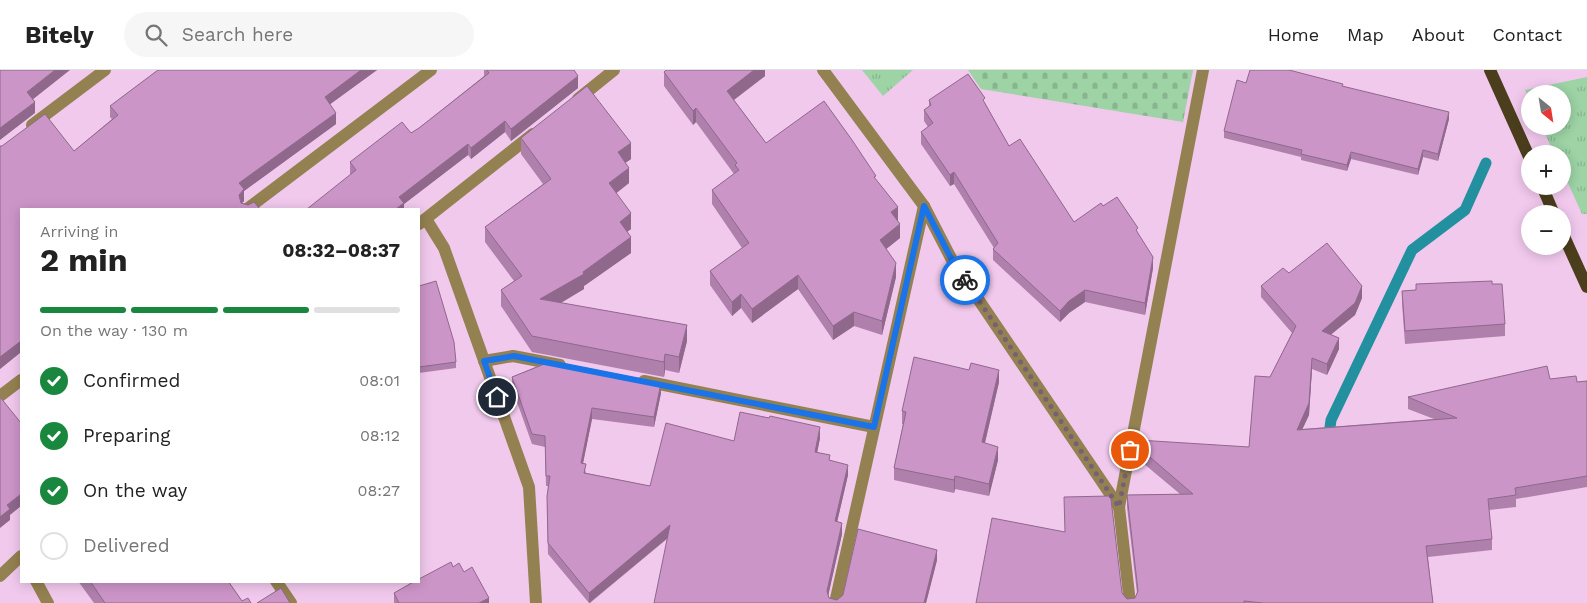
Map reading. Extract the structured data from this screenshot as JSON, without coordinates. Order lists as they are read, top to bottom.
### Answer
{
  "north": "bottom right",
  "page": {
    "header": "Bitely",
    "search": "Search here",
    "nav": [
      "Home",
      "Map",
      "About",
      "Contact"
    ],
    "map_buttons": ["+", "−"],
    "heading": ["2 min", "Arriving in", "08:32–08:37"],
    "bar": "On the way · 130 m",
    "list": [
      ["Confirmed", "08:01"],
      ["Preparing", "08:12"],
      ["On the way", "08:27"],
      "Delivered"
    ]
  }
}
